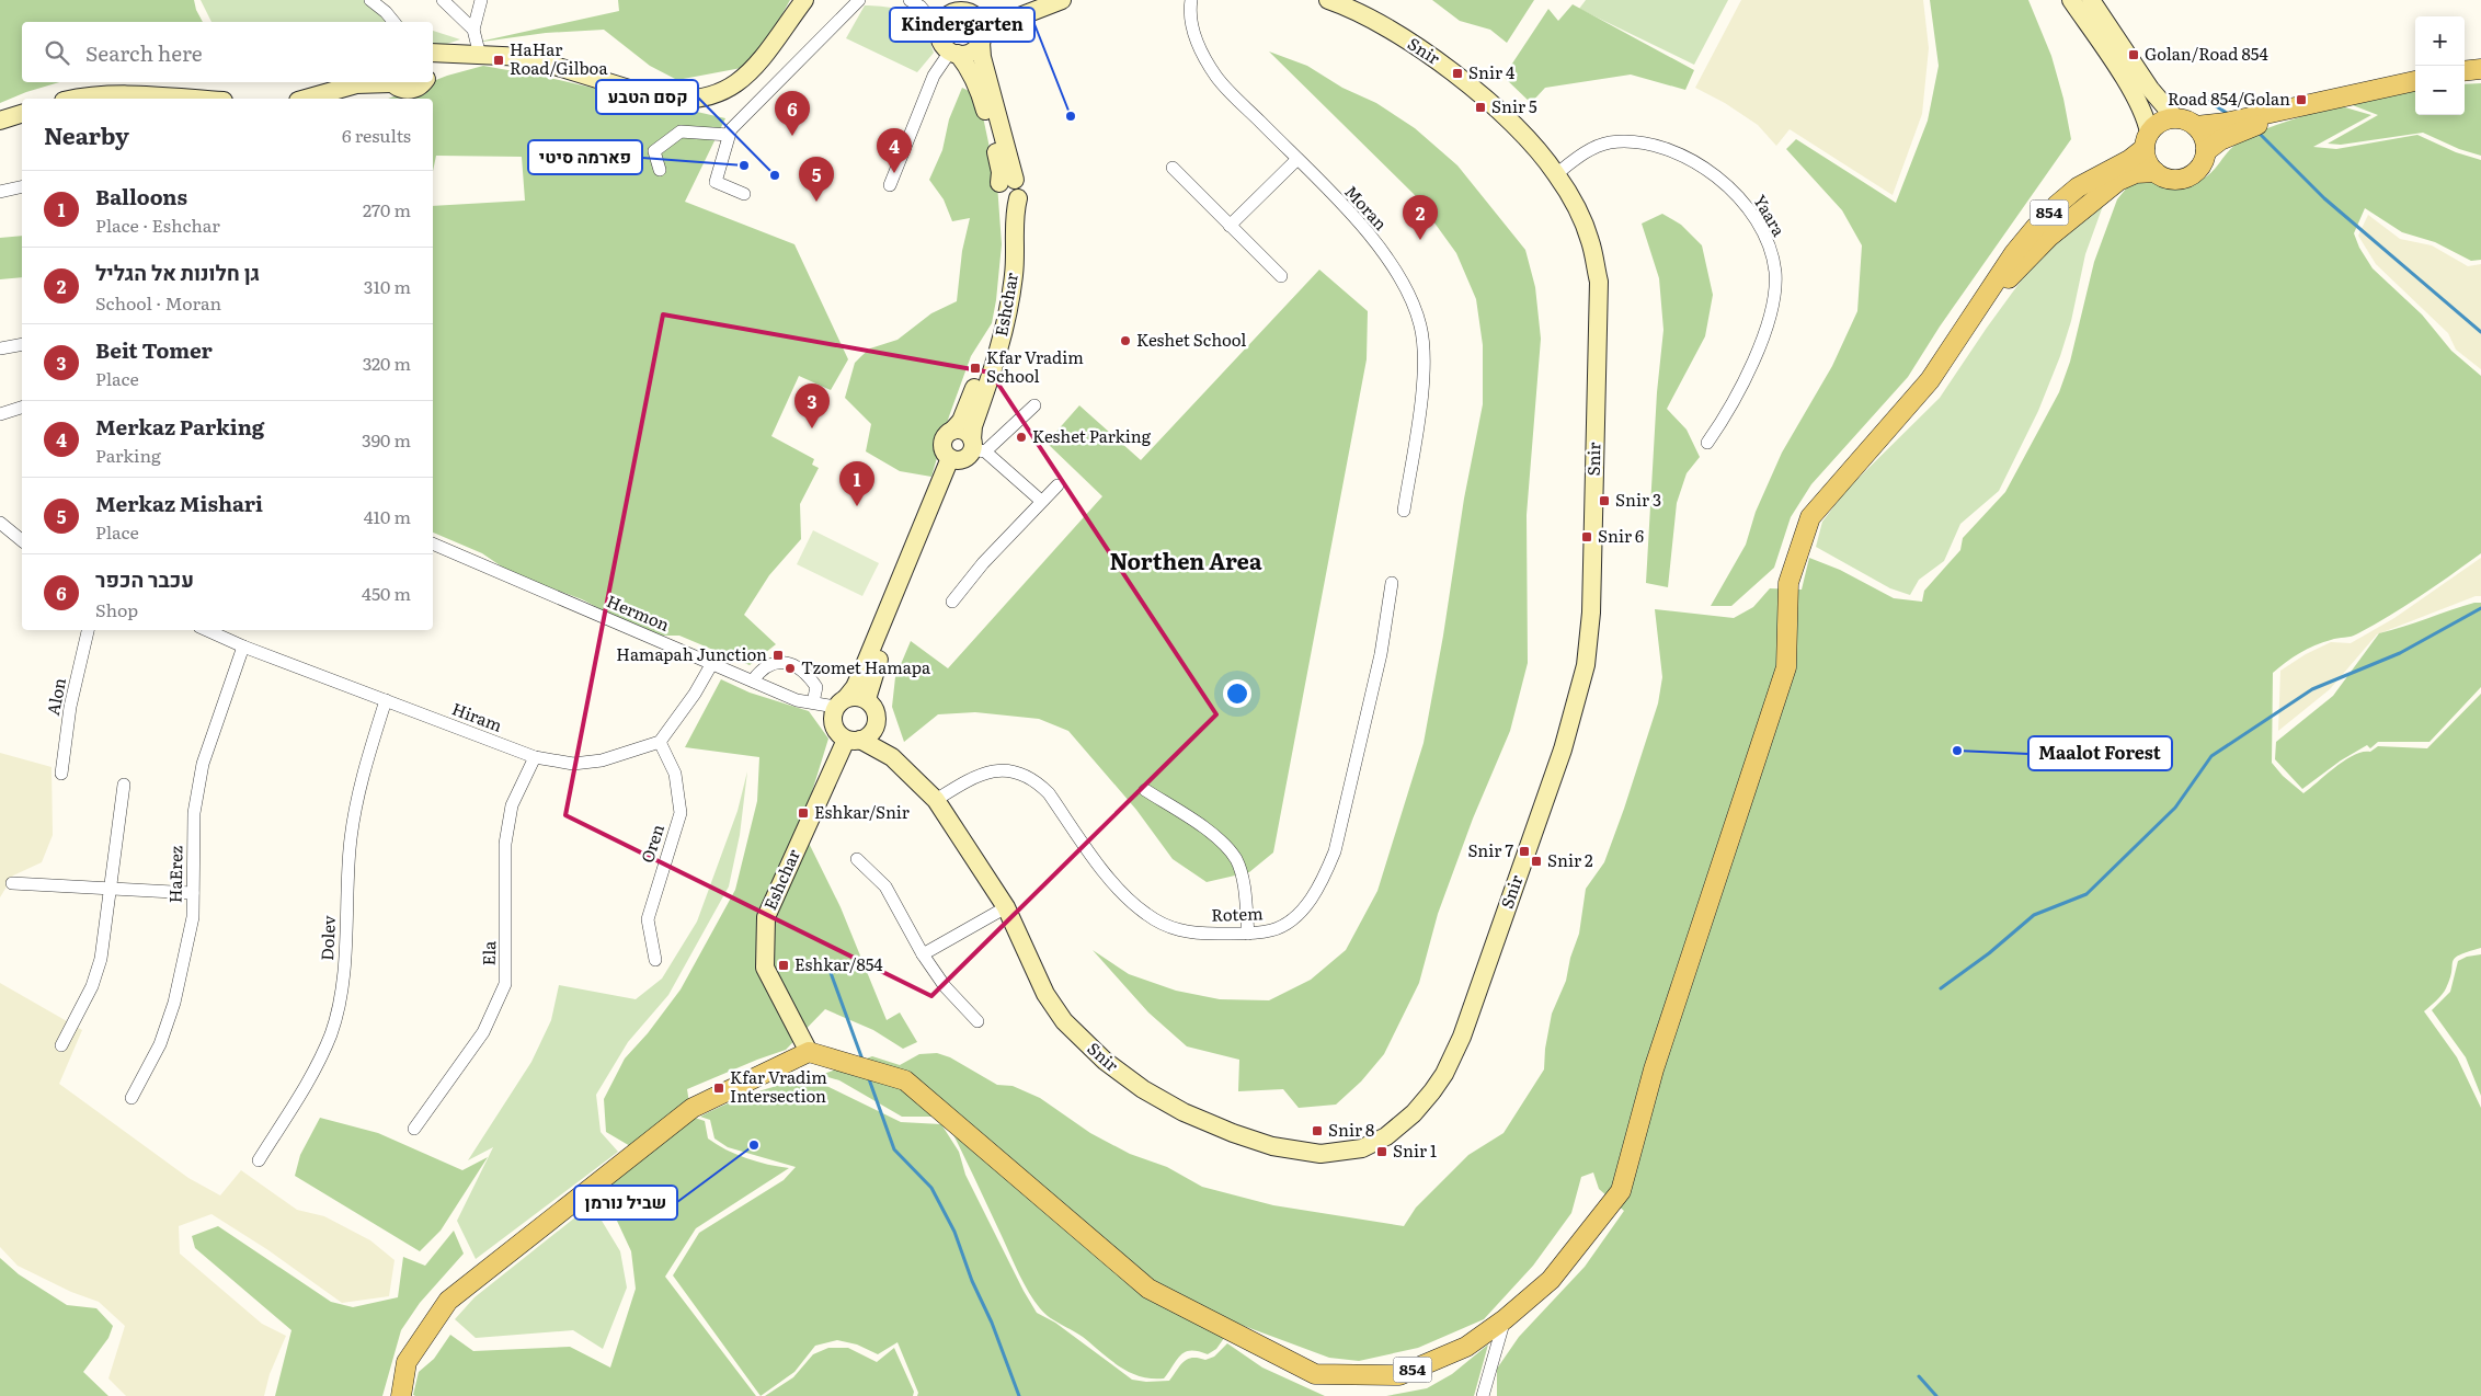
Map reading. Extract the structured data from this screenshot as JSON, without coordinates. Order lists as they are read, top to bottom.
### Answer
{
  "streets": {
    "main road": ["Snir", "854", "Eshchar"],
    "street": [
      "Moran",
      "Yaara",
      "Hermon",
      "Alon",
      "Hiram",
      "Oren",
      "HaErez",
      "Rotem",
      "Dolev",
      "Ela"
    ]
  },
  "crossings": [
    ["Snir", "Yaara"],
    ["Snir", "Eshchar"],
    ["Snir", "Hermon"],
    ["Snir", "Rotem"],
    ["854", "Eshchar"],
    ["Eshchar", "Hermon"],
    ["Hiram", "Oren"],
    ["Hiram", "HaErez"],
    ["Hiram", "Dolev"],
    ["Hiram", "Ela"]
  ],
  "districts": ["Northen Area"],
  "places": {
    "transit": [
      "Golan/Road 854",
      "HaHar Road/Gilboa",
      "Snir 4",
      "Road 854/Golan",
      "Snir 5",
      "Kfar Vradim School",
      "Snir 3",
      "Snir 6",
      "Hamapah Junction",
      "Eshkar/Snir",
      "Snir 7",
      "Snir 2",
      "Eshkar/854",
      "Kfar Vradim Intersection",
      "Snir 8",
      "Snir 1"
    ],
    "other": [
      "Kindergarten",
      "פארמה סיטי",
      "קסם הטבע",
      "Keshet School",
      "Keshet Parking",
      "Tzomet Hamapa",
      "Maalot Forest",
      "שביל נורמן"
    ]
  },
  "page": {
    "map_buttons": ["+", "−"],
    "search": "Search here",
    "pins": [
      "6",
      "4",
      "5",
      "2",
      "3",
      "1"
    ],
    "heading": ["Nearby", "6 results"],
    "list": [
      {
        "mark": "1",
        "name": "Balloons",
        "note": "Place · Eshchar",
        "value": "270 m"
      },
      {
        "mark": "2",
        "name": "גן חלונות אל הגליל",
        "note": "School · Moran",
        "value": "310 m"
      },
      {
        "mark": "3",
        "name": "Beit Tomer",
        "note": "Place",
        "value": "320 m"
      },
      {
        "mark": "4",
        "name": "Merkaz Parking",
        "note": "Parking",
        "value": "390 m"
      },
      {
        "mark": "5",
        "name": "Merkaz Mishari",
        "note": "Place",
        "value": "410 m"
      },
      {
        "mark": "6",
        "name": "עכבר הכפר",
        "note": "Shop",
        "value": "450 m"
      }
    ]
  }
}
